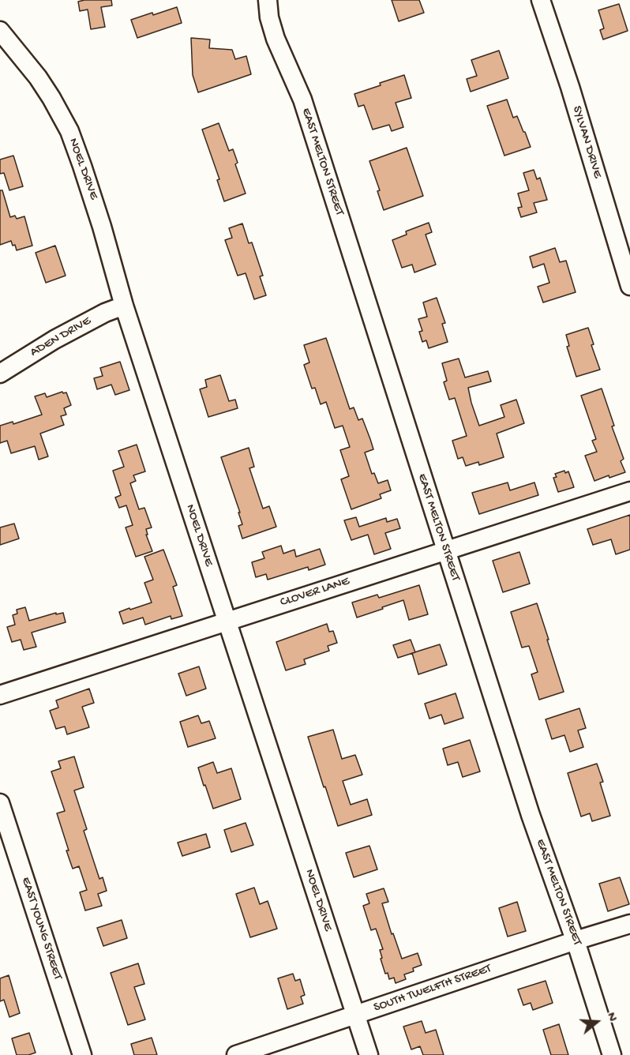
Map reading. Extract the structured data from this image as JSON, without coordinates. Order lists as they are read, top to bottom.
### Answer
{
  "streets": {
    "street": [
      "SYLVAN DRIVE",
      "EAST MELTON STREET",
      "NOEL DRIVE",
      "ADEN DRIVE",
      "CLOVER LANE",
      "EAST YOUNG STREET",
      "SOUTH TWELFTH STREET"
    ]
  },
  "crossings": [
    ["EAST MELTON STREET", "CLOVER LANE"],
    ["EAST MELTON STREET", "SOUTH TWELFTH STREET"],
    ["NOEL DRIVE", "ADEN DRIVE"],
    ["NOEL DRIVE", "CLOVER LANE"],
    ["NOEL DRIVE", "SOUTH TWELFTH STREET"]
  ],
  "north": "right"
}
